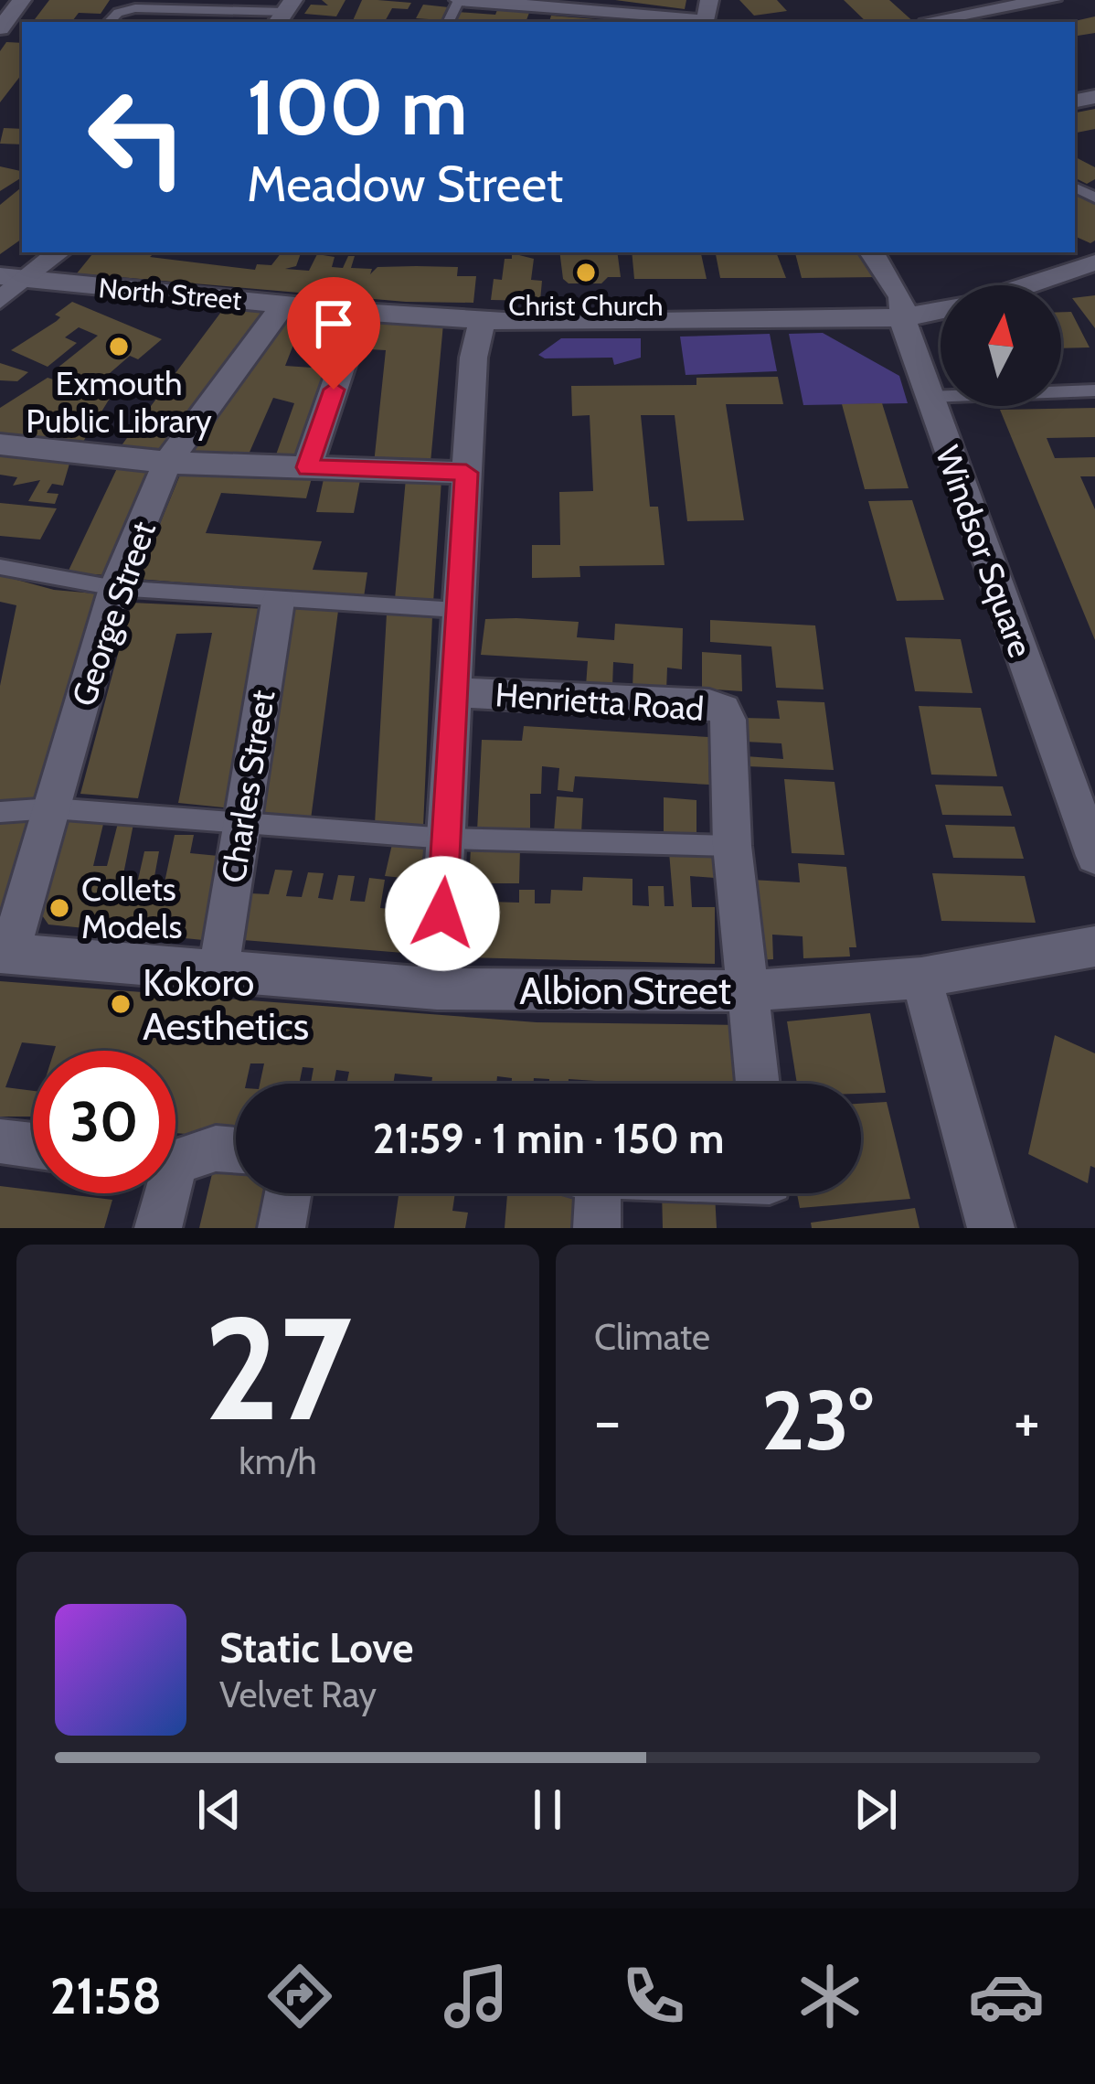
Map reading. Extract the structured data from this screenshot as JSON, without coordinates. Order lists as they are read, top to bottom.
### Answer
{
  "streets": {
    "street": [
      "North Street",
      "Windsor Square",
      "George Street",
      "Henrietta Road",
      "Charles Street",
      "Albion Street"
    ]
  },
  "crossings": [
    ["North Street", "Windsor Square"],
    ["North Street", "George Street"],
    ["George Street", "Albion Street"],
    ["Henrietta Road", "Albion Street"],
    ["Charles Street", "Albion Street"]
  ],
  "places": [
    "Christ Church",
    "Exmouth Public Library",
    "Collets Models",
    "Kokoro Aesthetics"
  ],
  "north": "top",
  "page": {
    "turn": ["100 m", "Meadow Street"],
    "limit": "30",
    "trip": "21:59 · 1 min · 150 m",
    "tile": [
      ["27", "km/h"],
      "Climate"
    ],
    "heat": ["−", "23°", "+"],
    "song": ["Static Love", "Velvet Ray"],
    "tabs": "21:58"
  }
}
